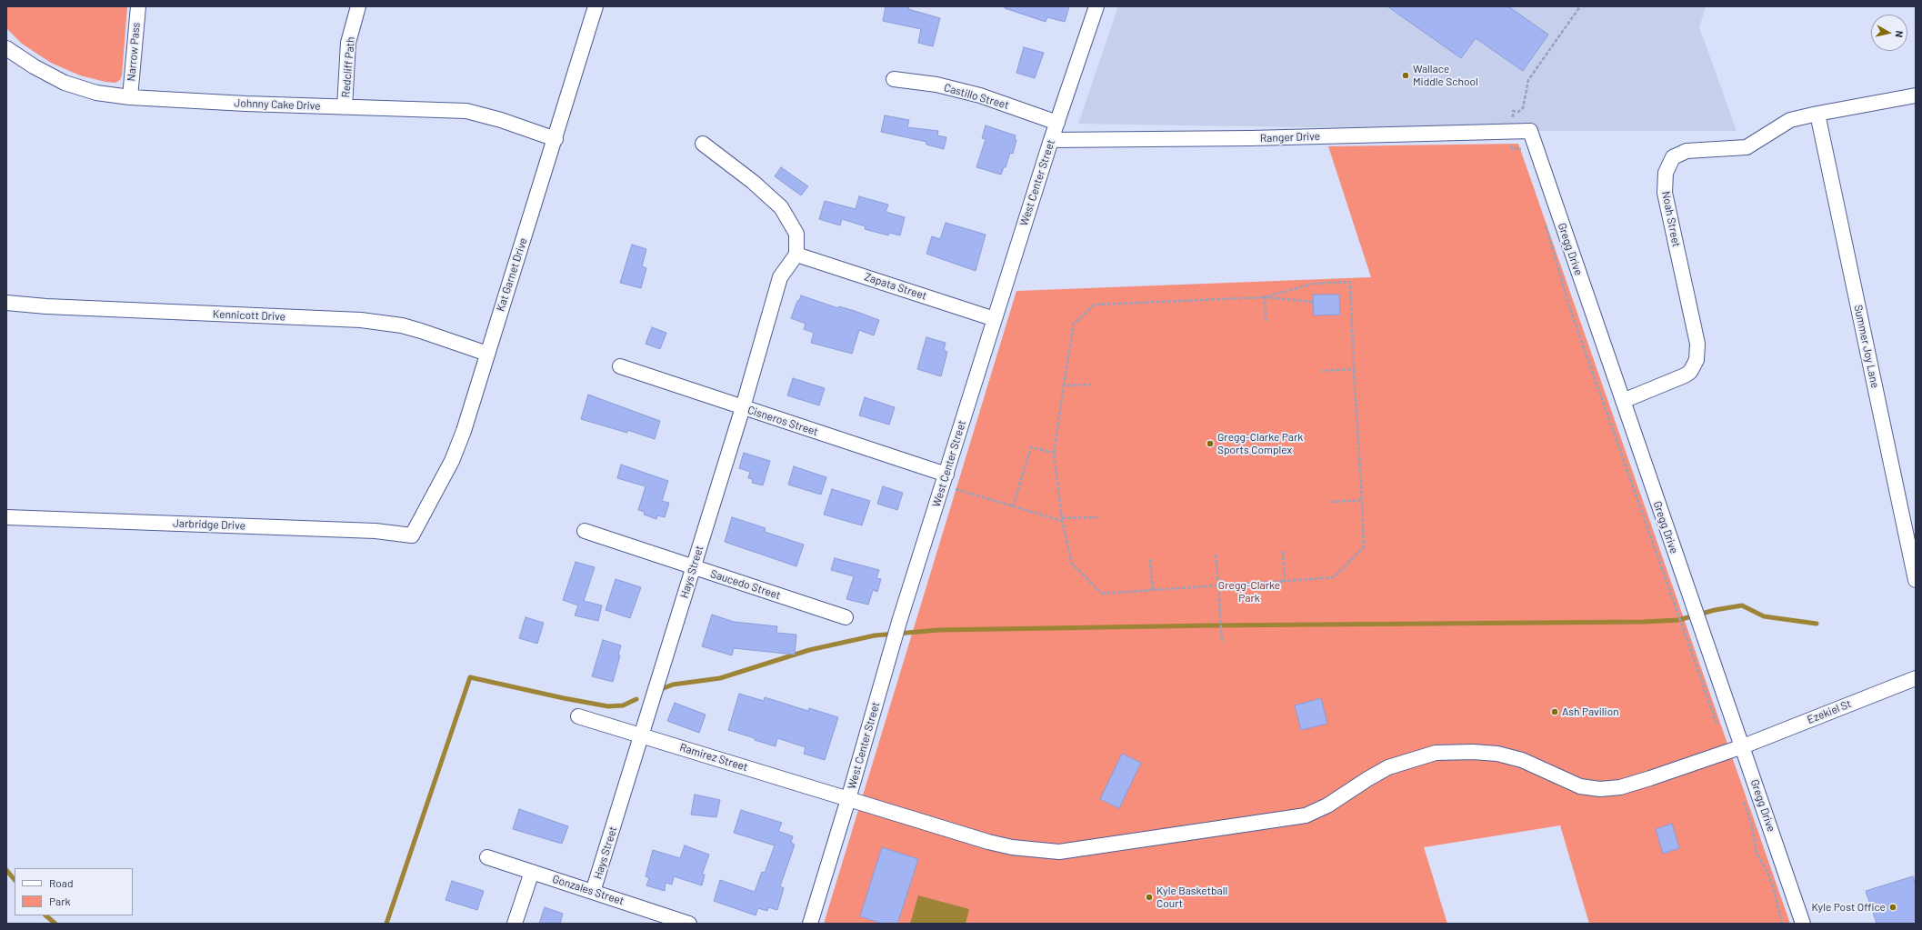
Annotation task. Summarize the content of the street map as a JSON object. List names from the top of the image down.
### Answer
{
  "streets": {
    "street": [
      "Narrow Pass",
      "Redcliff Path",
      "Castillo Street",
      "Johnny Cake Drive",
      "Ranger Drive",
      "West Center Street",
      "Noah Street",
      "Gregg Drive",
      "Kat Garnet Drive",
      "Zapata Street",
      "Kennicott Drive",
      "Summer Joy Lane",
      "Cisneros Street",
      "Jarbridge Drive",
      "Hays Street",
      "Saucedo Street",
      "Ezekiel St",
      "Ramirez Street",
      "Gonzales Street"
    ]
  },
  "crossings": [
    ["Narrow Pass", "Johnny Cake Drive"],
    ["Redcliff Path", "Johnny Cake Drive"],
    ["Castillo Street", "West Center Street"],
    ["Johnny Cake Drive", "Kat Garnet Drive"],
    ["Ranger Drive", "West Center Street"],
    ["Ranger Drive", "Gregg Drive"],
    ["West Center Street", "Zapata Street"],
    ["West Center Street", "Cisneros Street"],
    ["West Center Street", "Ramirez Street"],
    ["Noah Street", "Gregg Drive"],
    ["Noah Street", "Summer Joy Lane"],
    ["Gregg Drive", "Ezekiel St"],
    ["Kat Garnet Drive", "Kennicott Drive"],
    ["Kat Garnet Drive", "Jarbridge Drive"],
    ["Zapata Street", "Hays Street"],
    ["Cisneros Street", "Hays Street"],
    ["Hays Street", "Saucedo Street"],
    ["Hays Street", "Ramirez Street"],
    ["Hays Street", "Gonzales Street"],
    ["Ezekiel St", "Ramirez Street"]
  ],
  "parks": ["Gregg-Clarke Park"],
  "places": [
    "Wallace Middle School",
    "Gregg-Clarke Park Sports Complex",
    "Ash Pavilion",
    "Kyle Basketball Court",
    "Kyle Post Office"
  ],
  "legend": ["Road", "Park"],
  "north": "right"
}
